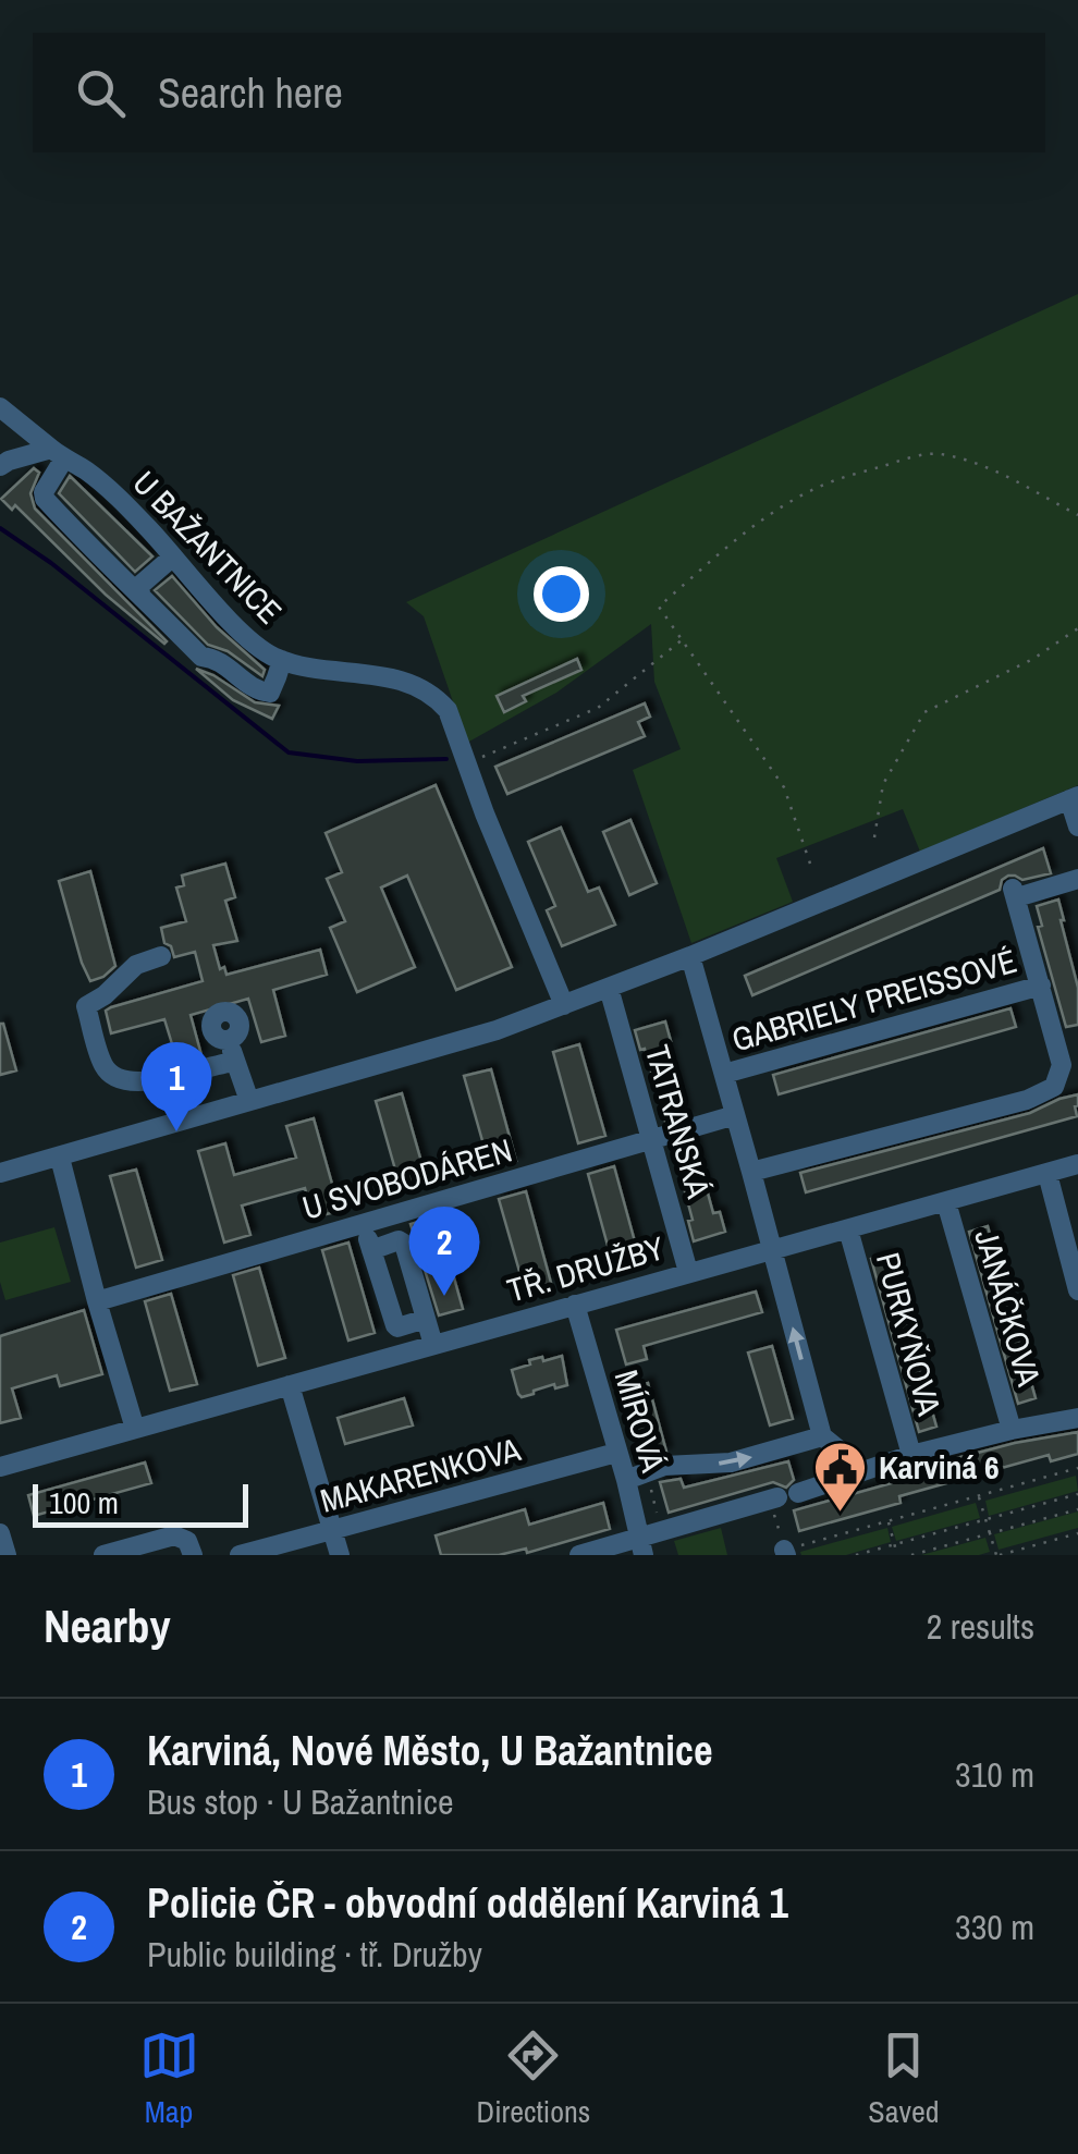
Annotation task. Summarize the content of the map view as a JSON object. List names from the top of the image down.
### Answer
{
  "streets": {
    "street": [
      "U BAŽANTNICE",
      "GABRIELY PREISSOVÉ",
      "TATRANSKÁ",
      "U SVOBODÁREN",
      "TŘ. DRUŽBY",
      "JANÁČKOVA",
      "PURKYŇOVA",
      "MÍROVÁ",
      "MAKARENKOVA"
    ]
  },
  "crossings": [
    ["TATRANSKÁ", "U SVOBODÁREN"],
    ["TATRANSKÁ", "TŘ. DRUŽBY"],
    ["TŘ. DRUŽBY", "JANÁČKOVA"],
    ["TŘ. DRUŽBY", "PURKYŇOVA"],
    ["TŘ. DRUŽBY", "MÍROVÁ"],
    ["MÍROVÁ", "MAKARENKOVA"]
  ],
  "places": {
    "public building": ["Karviná 6"]
  },
  "scale_bar": "100 m",
  "page": {
    "search": "Search here",
    "pins": ["1", "2"],
    "scale": "100 m",
    "heading": ["Nearby", "2 results"],
    "list": [
      {
        "mark": "1",
        "name": "Karviná, Nové Město, U Bažantnice",
        "note": "Bus stop · U Bažantnice",
        "value": "310 m"
      },
      {
        "mark": "2",
        "name": "Policie ČR - obvodní oddělení Karviná 1",
        "note": "Public building · tř. Družby",
        "value": "330 m"
      }
    ],
    "nav": ["Map", "Directions", "Saved"]
  }
}
